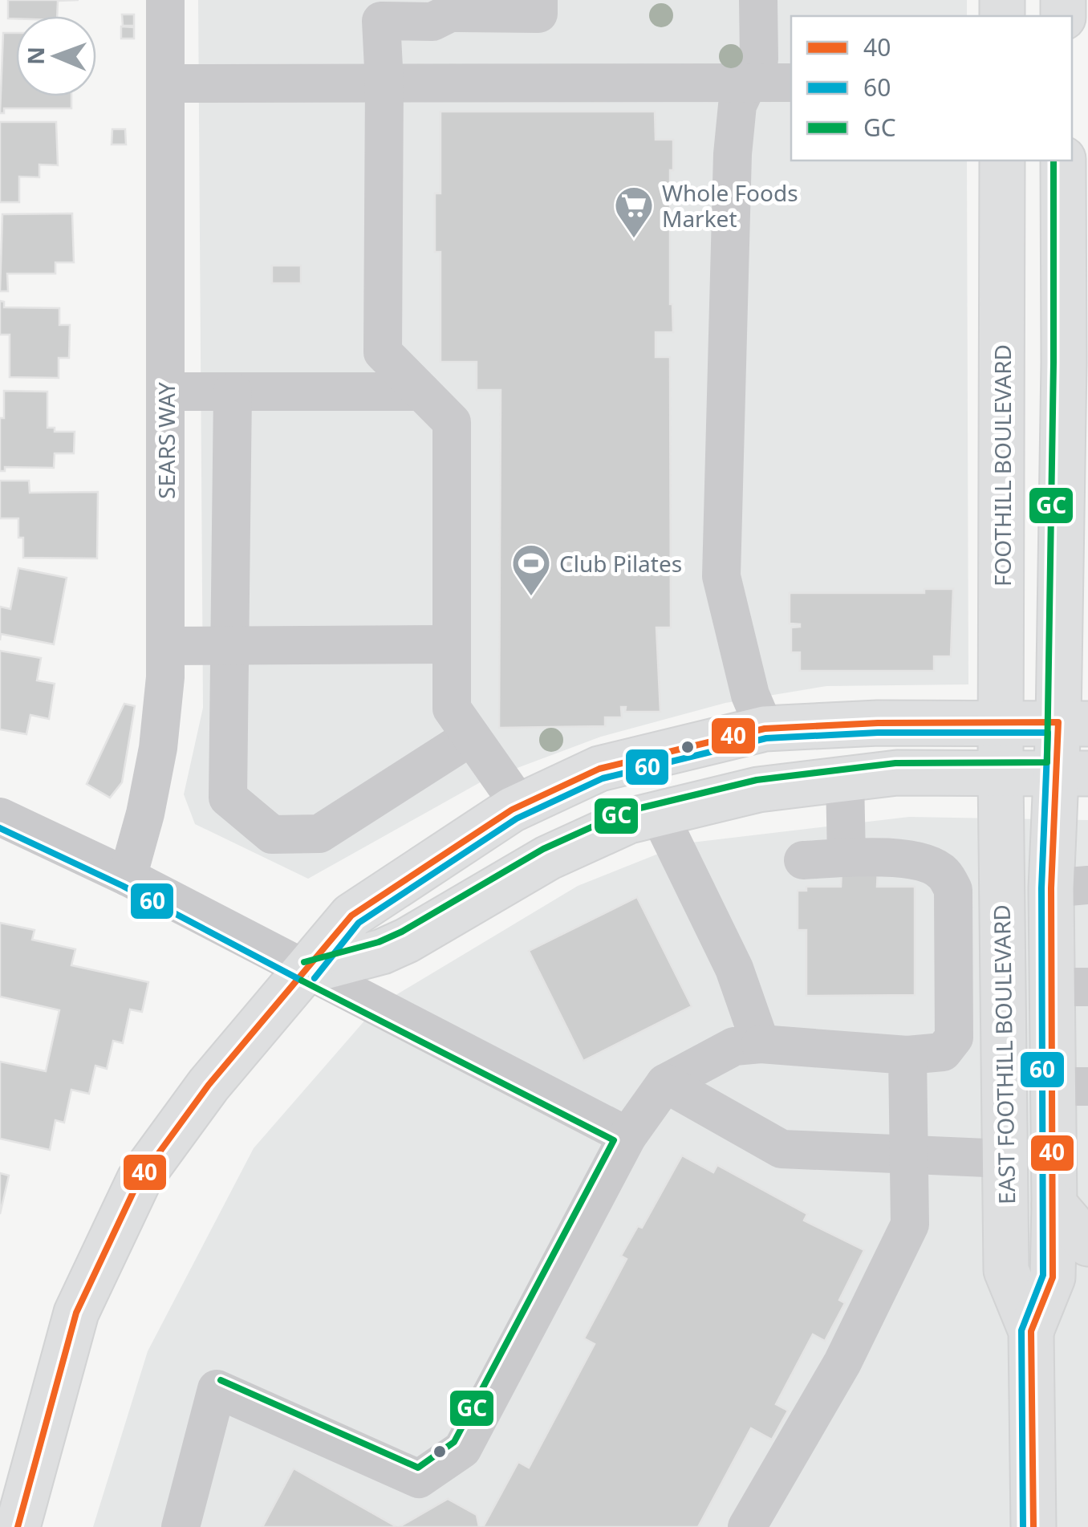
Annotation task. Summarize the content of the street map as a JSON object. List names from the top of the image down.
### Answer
{
  "streets": {
    "main road": ["FOOTHILL BOULEVARD", "EAST FOOTHILL BOULEVARD"],
    "street": ["SEARS WAY"]
  },
  "crossings": [
    ["FOOTHILL BOULEVARD", "EAST FOOTHILL BOULEVARD"]
  ],
  "places": {
    "supermarket": ["Whole Foods Market"],
    "sports": ["Club Pilates"]
  },
  "lines": ["transit line GC", "transit line 40", "transit line 60"],
  "legend": ["40", "60", "GC"],
  "north": "left"
}
